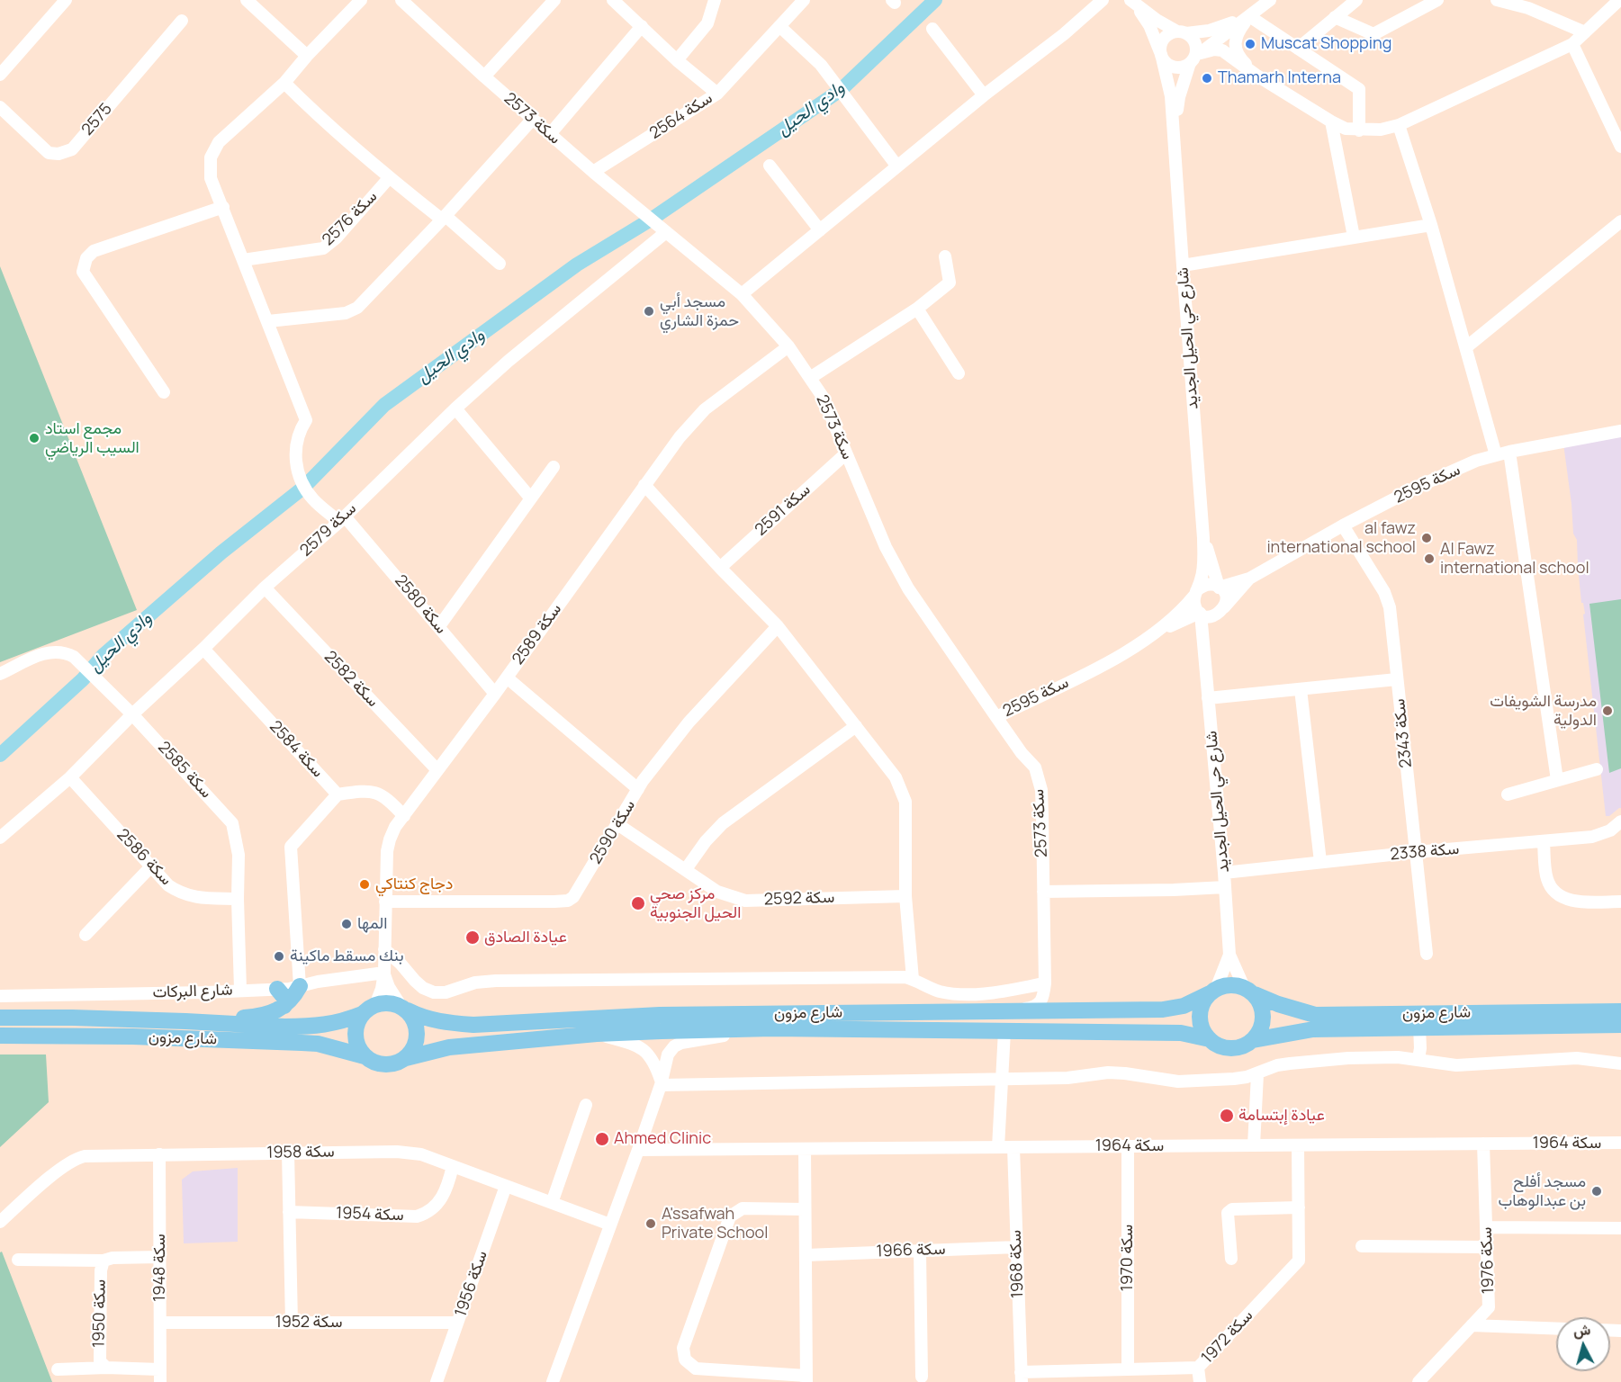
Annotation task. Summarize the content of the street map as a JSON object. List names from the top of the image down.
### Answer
{
  "streets": {
    "main road": ["شارع مزون"],
    "street": [
      "سكة 2564",
      "سكة 2573",
      "2575",
      "سكة 2576",
      "شارع حي الحيل الجديد",
      "سكة 2595",
      "سكة 2591",
      "سكة 2579",
      "سكة 2580",
      "سكة 2589",
      "سكة 2582",
      "سكة 2343",
      "سكة 2584",
      "سكة 2585",
      "سكة 2590",
      "سكة 2338",
      "سكة 2586",
      "سكة 2592",
      "شارع البركات",
      "سكة 1964",
      "سكة 1958",
      "سكة 1954",
      "سكة 1966",
      "سكة 1970",
      "سكة 1976",
      "سكة 1968",
      "سكة 1948",
      "سكة 1956",
      "سكة 1950",
      "سكة 1952",
      "سكة 1972"
    ]
  },
  "crossings": [
    ["سكة 2564", "سكة 2573"],
    ["سكة 2573", "سكة 2595"],
    ["سكة 2573", "سكة 2591"],
    ["سكة 2573", "سكة 2579"],
    ["سكة 2573", "سكة 2589"],
    ["سكة 2576", "سكة 2580"],
    ["شارع حي الحيل الجديد", "سكة 2595"],
    ["شارع حي الحيل الجديد", "سكة 2338"],
    ["شارع حي الحيل الجديد", "شارع مزون"],
    ["سكة 2595", "سكة 2343"],
    ["سكة 2579", "سكة 2580"],
    ["سكة 2579", "سكة 2582"],
    ["سكة 2579", "سكة 2584"],
    ["سكة 2579", "سكة 2585"],
    ["سكة 2579", "سكة 2586"],
    ["سكة 2580", "سكة 2589"],
    ["سكة 2589", "سكة 2582"],
    ["سكة 2589", "سكة 2590"],
    ["سكة 2589", "شارع البركات"],
    ["سكة 2589", "شارع مزون"],
    ["سكة 2343", "سكة 2338"],
    ["سكة 2585", "سكة 2586"],
    ["سكة 2585", "شارع البركات"],
    ["سكة 2590", "سكة 2592"],
    ["سكة 1964", "سكة 1970"],
    ["سكة 1964", "سكة 1976"],
    ["سكة 1964", "سكة 1968"],
    ["سكة 1964", "سكة 1972"],
    ["سكة 1958", "سكة 1954"],
    ["سكة 1958", "سكة 1948"],
    ["سكة 1958", "سكة 1956"],
    ["سكة 1966", "سكة 1968"],
    ["سكة 1970", "سكة 1972"],
    ["سكة 1968", "سكة 1972"],
    ["سكة 1948", "سكة 1950"],
    ["سكة 1948", "سكة 1952"],
    ["سكة 1956", "سكة 1952"]
  ],
  "water": ["وادي الحيل"],
  "places": [
    "Muscat Shopping",
    "Thamarh Interna",
    "مسجد أبي حمزة الشاري",
    "مجمع استاد السيب الرياضي",
    "al fawz international school",
    "Al Fawz international school",
    "مدرسة الشويفات الدولية",
    "دجاج كنتاكي",
    "مركز صحي الحيل الجنوبية",
    "المها",
    "عيادة الصادق",
    "بنك مسقط ماكينة",
    "عيادة إبتسامة",
    "Ahmed Clinic",
    "مسجد أفلح بن عبدالوهاب",
    "A'ssafwah Private School"
  ],
  "north": "top"
}
